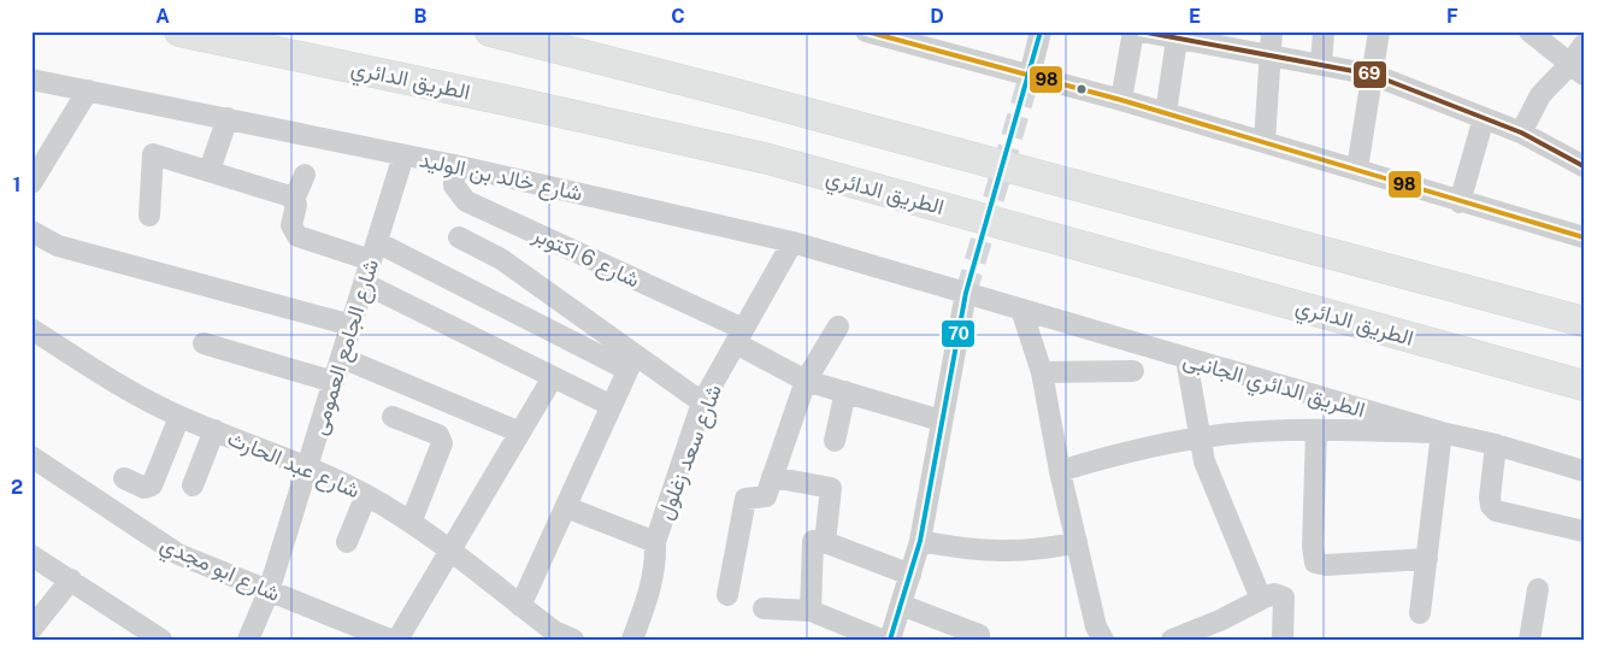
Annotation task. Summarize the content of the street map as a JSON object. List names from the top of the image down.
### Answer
{
  "streets": {
    "highway": ["الطريق الدائري"],
    "street": [
      "شارع خالد بن الوليد",
      "شارع 6 اكتوبر",
      "شارع الجامع العمومى",
      "الطريق الدائري الجانبى",
      "شارع سعد زغلول",
      "شارع عبد الحارث",
      "شارع ابو مجدي"
    ]
  },
  "crossings": [
    ["شارع خالد بن الوليد", "شارع 6 اكتوبر"],
    ["شارع خالد بن الوليد", "شارع الجامع العمومى"],
    ["شارع خالد بن الوليد", "الطريق الدائري الجانبى"],
    ["شارع خالد بن الوليد", "شارع سعد زغلول"],
    ["شارع 6 اكتوبر", "شارع سعد زغلول"],
    ["شارع الجامع العمومى", "شارع عبد الحارث"],
    ["شارع الجامع العمومى", "شارع ابو مجدي"]
  ],
  "lines": ["transit line 98", "transit line 69", "transit line 70"],
  "grid": {
    "columns": [
      "A",
      "B",
      "C",
      "D",
      "E",
      "F"
    ],
    "rows": ["1", "2"]
  }
}
